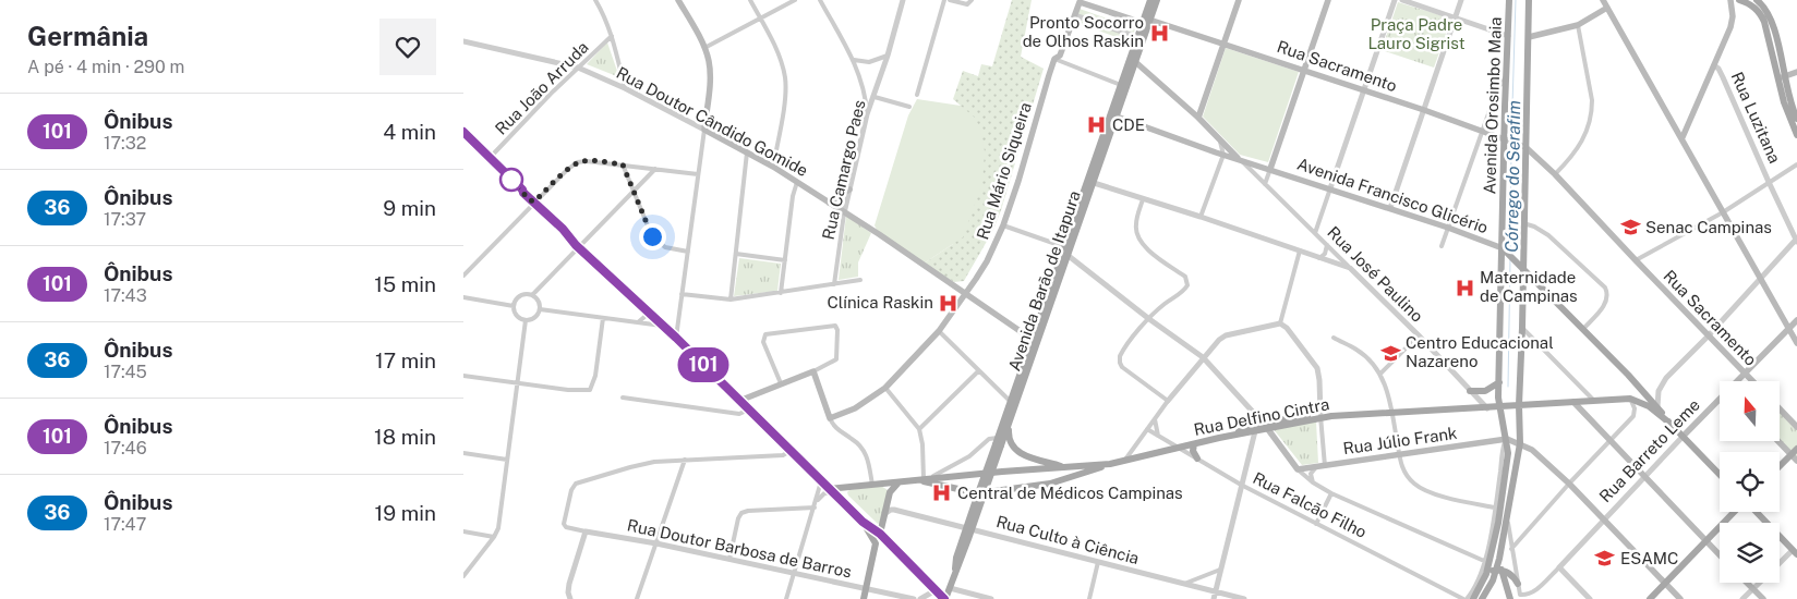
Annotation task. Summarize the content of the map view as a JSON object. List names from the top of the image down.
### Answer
{
  "streets": {
    "main road": [
      "Rua Sacramento",
      "Avenida Orosimbo Maia",
      "Rua Doutor Cândido Gomide",
      "Rua Mário Siqueira",
      "Avenida Francisco Glicério",
      "Rua José Paulino",
      "Avenida Barão de Itapura",
      "Rua Delfino Cintra",
      "Rua Júlio Frank",
      "Rua Barreto Leme"
    ],
    "street": [
      "Rua João Arruda",
      "Rua Luzitana",
      "Rua Camargo Paes",
      "Rua Falcão Filho",
      "Rua Culto à Ciência",
      "Rua Doutor Barbosa de Barros"
    ]
  },
  "crossings": [
    ["Rua Sacramento", "Avenida Orosimbo Maia"],
    ["Rua Sacramento", "Rua Mário Siqueira"],
    ["Rua Sacramento", "Avenida Barão de Itapura"],
    ["Rua Sacramento", "Rua Barreto Leme"],
    ["Rua João Arruda", "Rua Doutor Cândido Gomide"],
    ["Avenida Orosimbo Maia", "Avenida Francisco Glicério"],
    ["Avenida Orosimbo Maia", "Rua Delfino Cintra"],
    ["Avenida Orosimbo Maia", "Rua Júlio Frank"],
    ["Rua Doutor Cândido Gomide", "Rua Camargo Paes"],
    ["Rua Doutor Cândido Gomide", "Rua Mário Siqueira"],
    ["Rua Doutor Cândido Gomide", "Avenida Barão de Itapura"],
    ["Avenida Francisco Glicério", "Rua José Paulino"],
    ["Avenida Francisco Glicério", "Avenida Barão de Itapura"],
    ["Avenida Francisco Glicério", "Rua Barreto Leme"],
    ["Rua José Paulino", "Avenida Barão de Itapura"],
    ["Rua José Paulino", "Rua Delfino Cintra"],
    ["Avenida Barão de Itapura", "Rua Culto à Ciência"],
    ["Rua Delfino Cintra", "Rua Falcão Filho"]
  ],
  "water": ["Córrego do Serafim"],
  "parks": ["Praça Padre Lauro Sigrist"],
  "places": {
    "hospital": [
      "Pronto Socorro de Olhos Raskin",
      "CDE",
      "Maternidade de Campinas",
      "Clínica Raskin",
      "Central de Médicos Campinas"
    ],
    "school or university": ["Senac Campinas", "Centro Educacional Nazareno", "ESAMC"]
  },
  "lines": ["bus line 101"],
  "north": "top",
  "page": {
    "heading": ["Germânia", "A pé · 4 min · 290 m"],
    "on_map": "101",
    "list": [
      {
        "mark": "101",
        "name": "Ônibus",
        "note": "17:32",
        "value": "4 min"
      },
      {
        "mark": "36",
        "name": "Ônibus",
        "note": "17:37",
        "value": "9 min"
      },
      {
        "mark": "101",
        "name": "Ônibus",
        "note": "17:43",
        "value": "15 min"
      },
      {
        "mark": "36",
        "name": "Ônibus",
        "note": "17:45",
        "value": "17 min"
      },
      {
        "mark": "101",
        "name": "Ônibus",
        "note": "17:46",
        "value": "18 min"
      },
      {
        "mark": "36",
        "name": "Ônibus",
        "note": "17:47",
        "value": "19 min"
      }
    ]
  }
}
